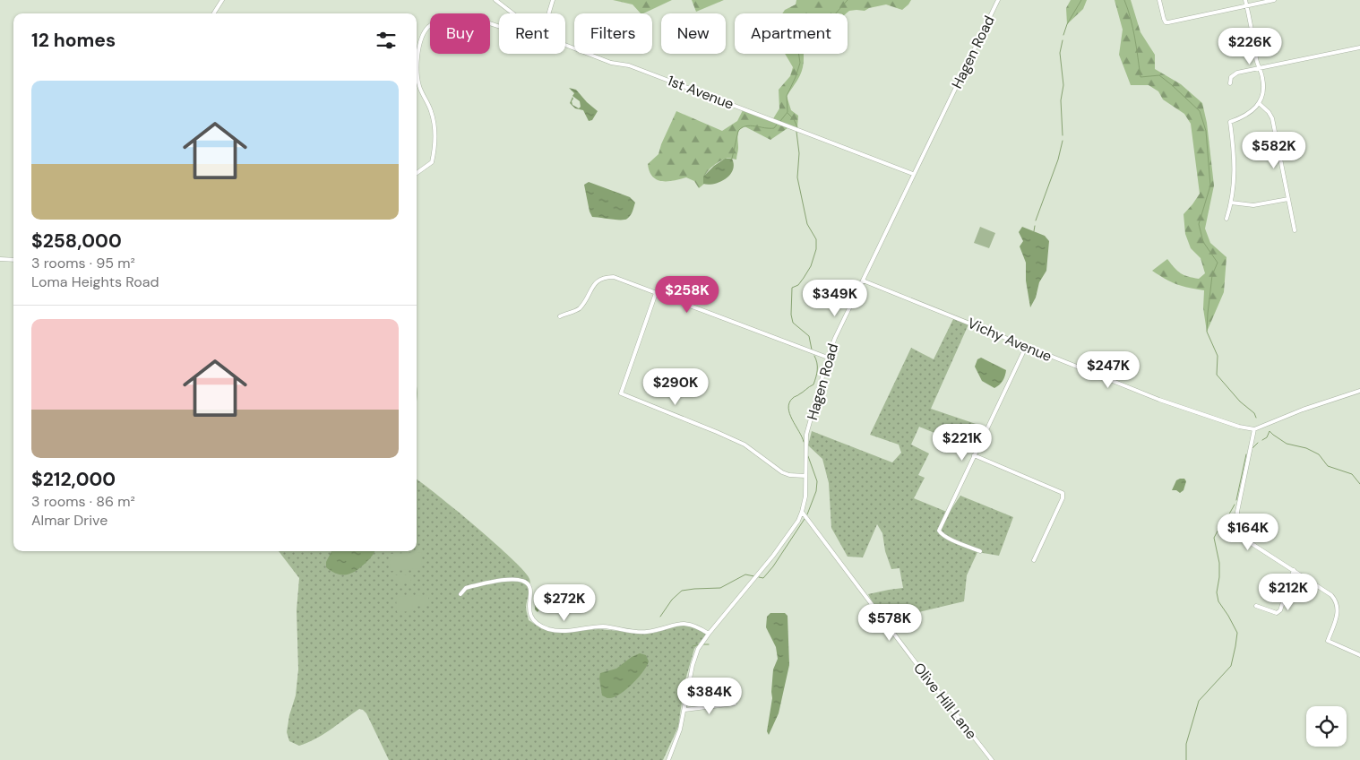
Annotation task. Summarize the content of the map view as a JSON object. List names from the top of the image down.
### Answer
{
  "streets": {
    "street": [
      "Hagen Road",
      "1st Avenue",
      "Vichy Avenue",
      "Olive Hill Lane"
    ]
  },
  "crossings": [
    ["Hagen Road", "1st Avenue"],
    ["Hagen Road", "Vichy Avenue"],
    ["Hagen Road", "Olive Hill Lane"]
  ],
  "page": {
    "chip": [
      "Buy",
      "Rent",
      "Filters",
      "New",
      "Apartment"
    ],
    "heading": "12 homes",
    "price": [
      "$226K",
      "$582K",
      "$258K",
      "$349K",
      "$247K",
      "$290K",
      "$221K",
      "$164K",
      "$212K",
      "$272K",
      "$578K",
      "$384K"
    ],
    "list": [
      {
        "name": "$258,000",
        "note": "3 rooms · 95 m² · Loma Heights Road"
      },
      {
        "name": "$212,000",
        "note": "3 rooms · 86 m² · Almar Drive"
      }
    ]
  }
}
